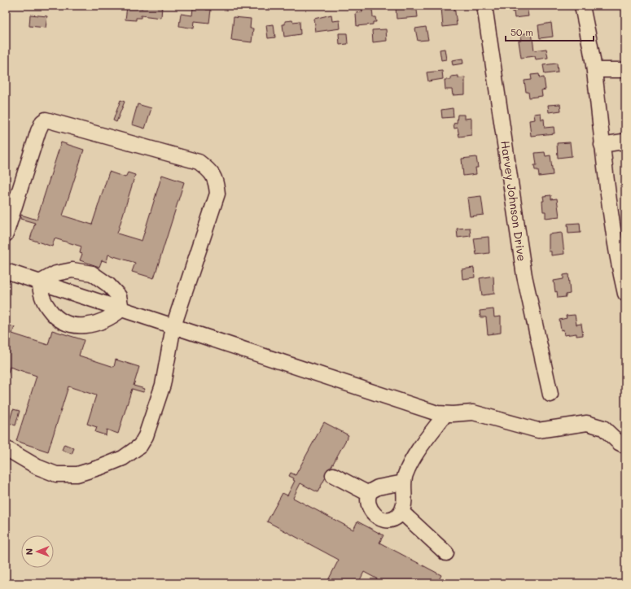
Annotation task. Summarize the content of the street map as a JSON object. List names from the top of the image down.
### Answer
{
  "streets": {
    "street": ["Harvey Johnson Drive"]
  },
  "scale_bar": "50 m",
  "north": "left"
}
